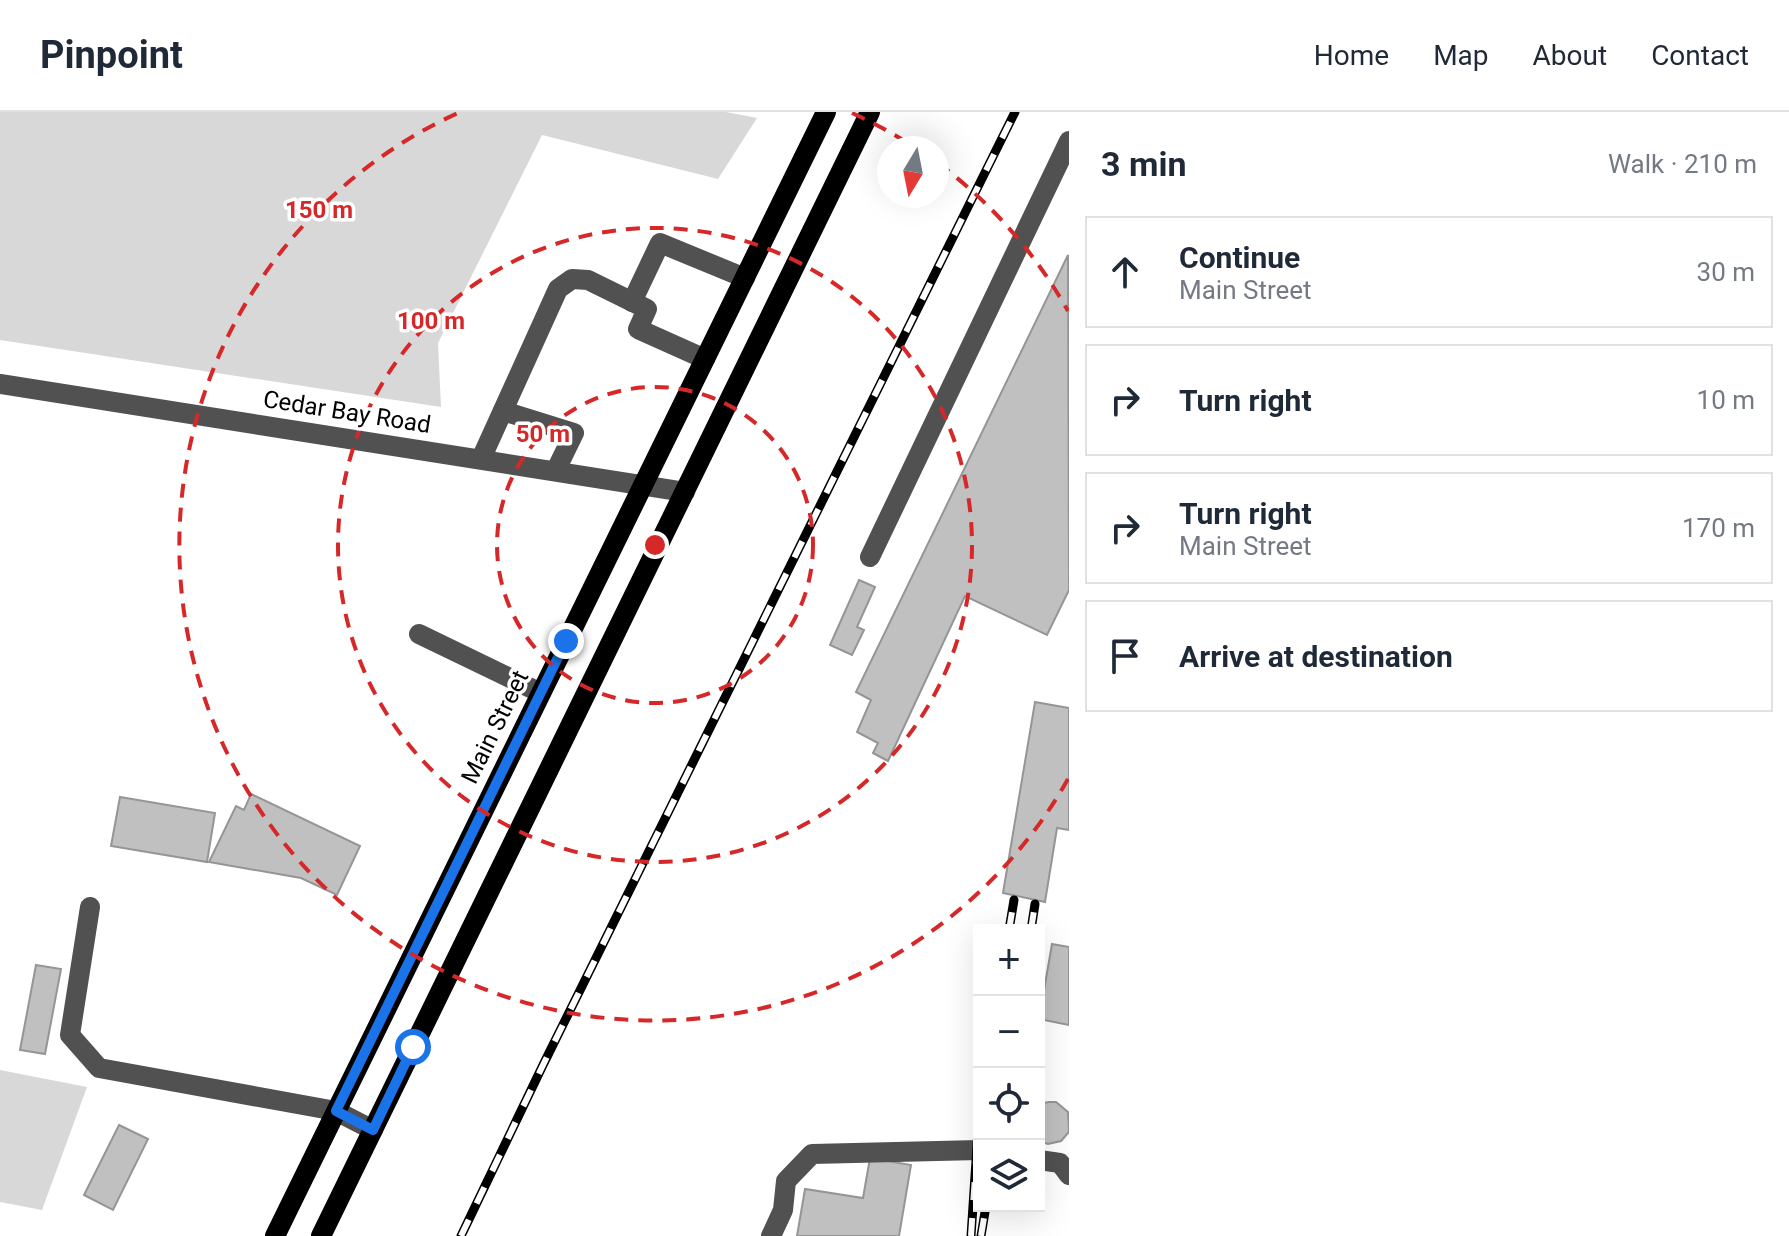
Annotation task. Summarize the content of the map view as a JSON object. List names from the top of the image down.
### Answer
{
  "streets": {
    "main road": ["Main Street"],
    "street": ["Cedar Bay Road"]
  },
  "crossings": [
    ["Cedar Bay Road", "Main Street"]
  ],
  "north": "bottom",
  "page": {
    "header": "Pinpoint",
    "nav": [
      "Home",
      "Map",
      "About",
      "Contact"
    ],
    "heading": ["3 min", "Walk · 210 m"],
    "list": [
      ["Continue", "Main Street", "30 m"],
      ["Turn right", "10 m"],
      ["Turn right", "Main Street", "170 m"],
      "Arrive at destination"
    ],
    "map_buttons": ["+", "−"]
  },
  "rings": ["150 m", "100 m", "50 m"]
}
